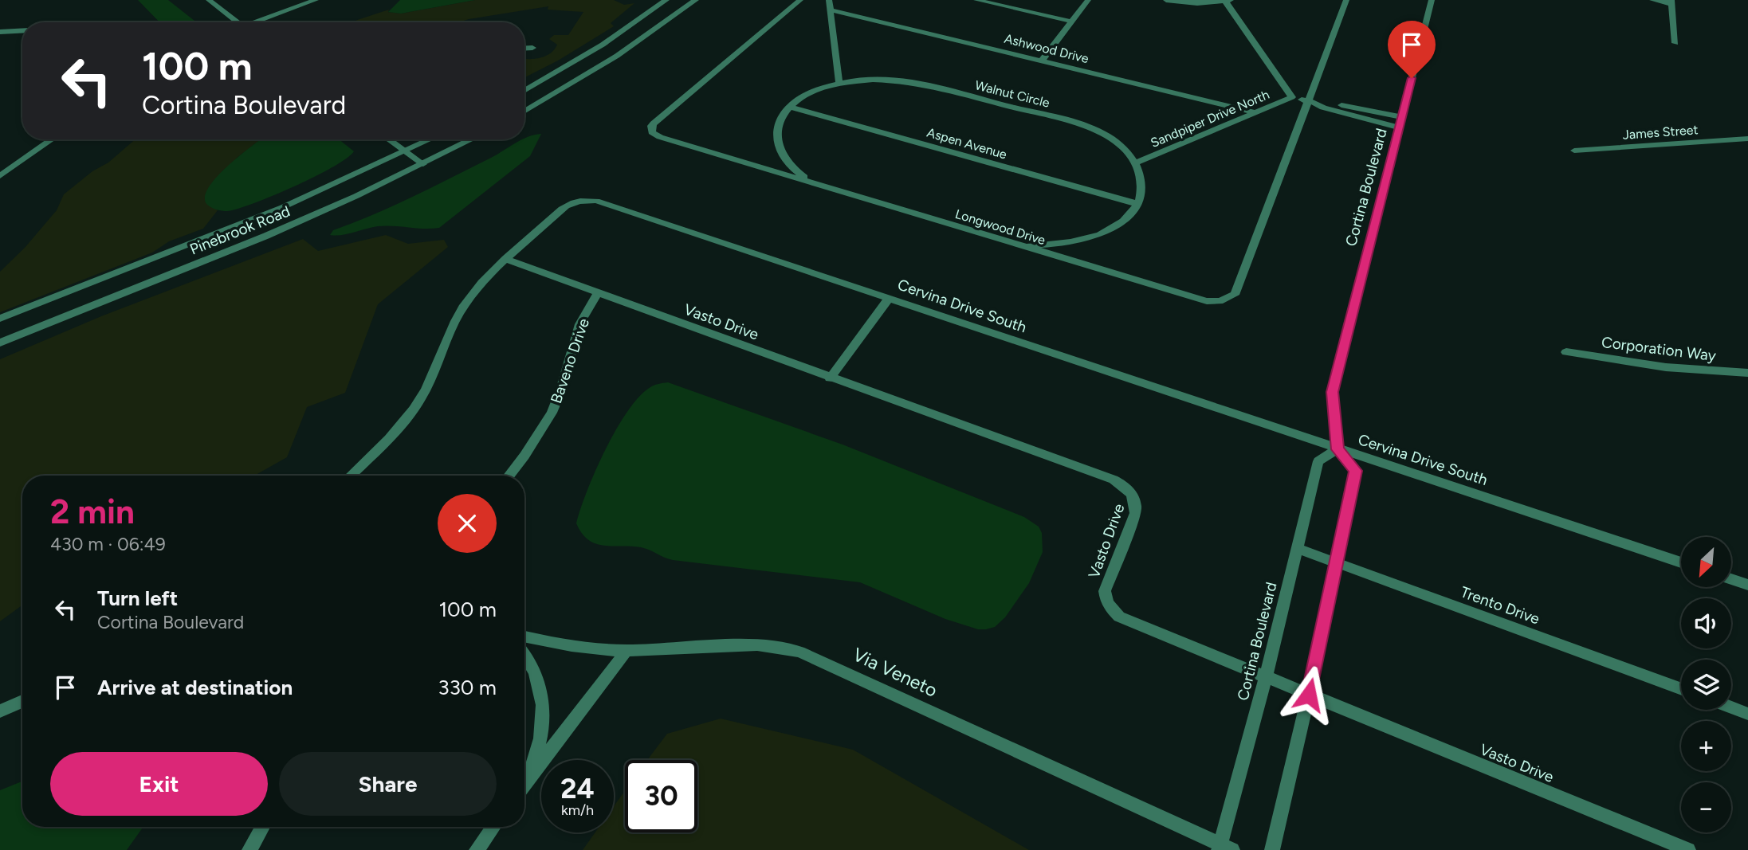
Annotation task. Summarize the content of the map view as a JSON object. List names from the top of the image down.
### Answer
{
  "streets": {
    "street": [
      "Ashwood Drive",
      "Walnut Circle",
      "Sandpiper Drive North",
      "James Street",
      "Aspen Avenue",
      "Cortina Boulevard",
      "Longwood Drive",
      "Pinebrook Road",
      "Cervina Drive South",
      "Vasto Drive",
      "Corporation Way",
      "Baveno Drive",
      "Trento Drive",
      "Via Veneto"
    ]
  },
  "crossings": [
    ["Ashwood Drive", "Sandpiper Drive North"],
    ["Walnut Circle", "Sandpiper Drive North"],
    ["Walnut Circle", "Aspen Avenue"],
    ["Walnut Circle", "Longwood Drive"],
    ["Cortina Boulevard", "Cervina Drive South"],
    ["Cortina Boulevard", "Vasto Drive"],
    ["Cortina Boulevard", "Trento Drive"],
    ["Cortina Boulevard", "Via Veneto"],
    ["Cervina Drive South", "Vasto Drive"],
    ["Vasto Drive", "Baveno Drive"]
  ],
  "north": "bottom left",
  "page": {
    "turn": ["100 m", "Cortina Boulevard"],
    "heading": ["2 min", "430 m · 06:49"],
    "map_buttons": ["+", "−"],
    "list": [
      {
        "name": "Turn left",
        "note": "Cortina Boulevard",
        "value": "100 m"
      },
      {
        "name": "Arrive at destination",
        "value": "330 m"
      }
    ],
    "buttons": ["Exit", "Share"],
    "speed": "24 km/h",
    "limit": "30"
  }
}
